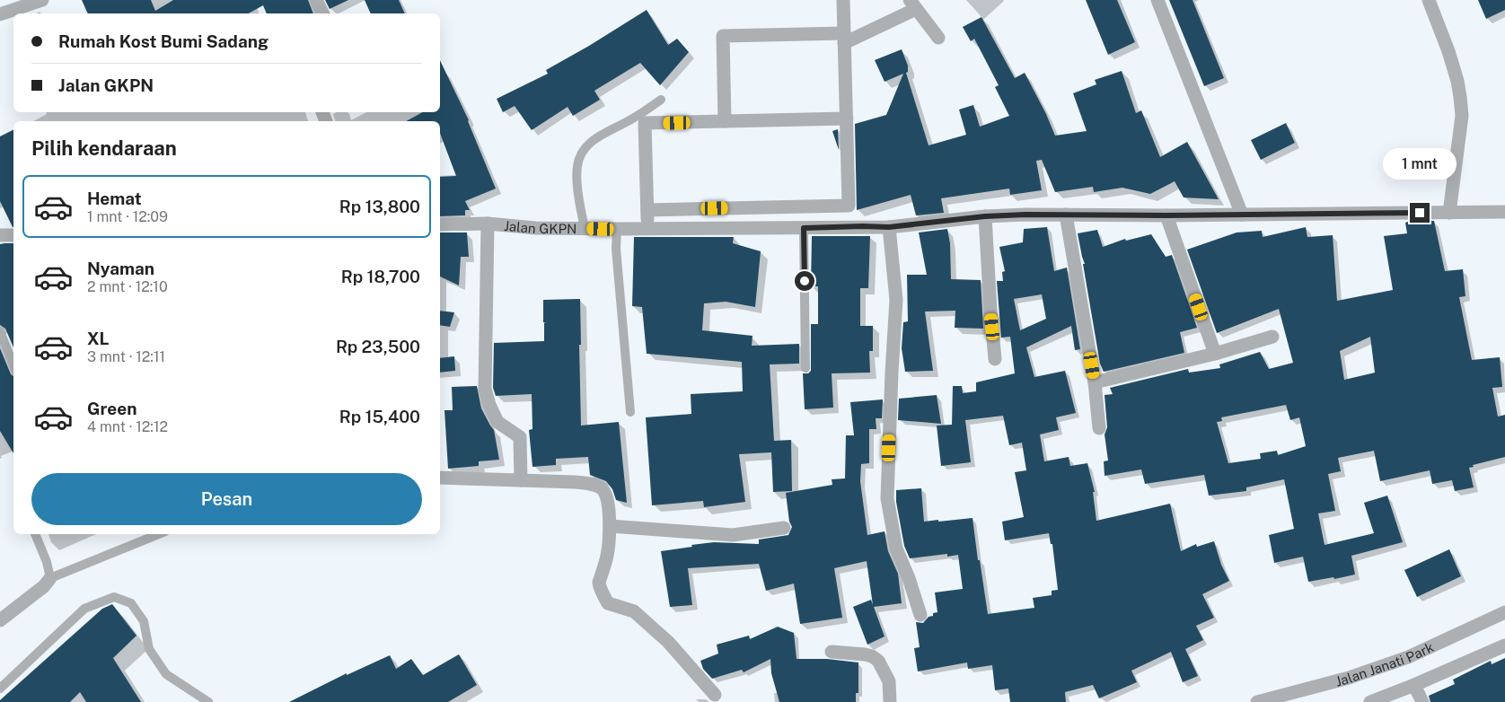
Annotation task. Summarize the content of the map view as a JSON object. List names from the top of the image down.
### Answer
{
  "streets": {
    "street": ["Jalan GKPN", "Jalan Janati Park"]
  },
  "page": {
    "banner": ["Rumah Kost Bumi Sadang", "Jalan GKPN"],
    "heading": "Pilih kendaraan",
    "bubble": "1 mnt",
    "list": [
      {
        "name": "Hemat",
        "note": "1 mnt · 12:09",
        "value": "Rp 13,800"
      },
      {
        "name": "Nyaman",
        "note": "2 mnt · 12:10",
        "value": "Rp 18,700"
      },
      {
        "name": "XL",
        "note": "3 mnt · 12:11",
        "value": "Rp 23,500"
      },
      {
        "name": "Green",
        "note": "4 mnt · 12:12",
        "value": "Rp 15,400"
      }
    ],
    "buttons": "Pesan"
  }
}
